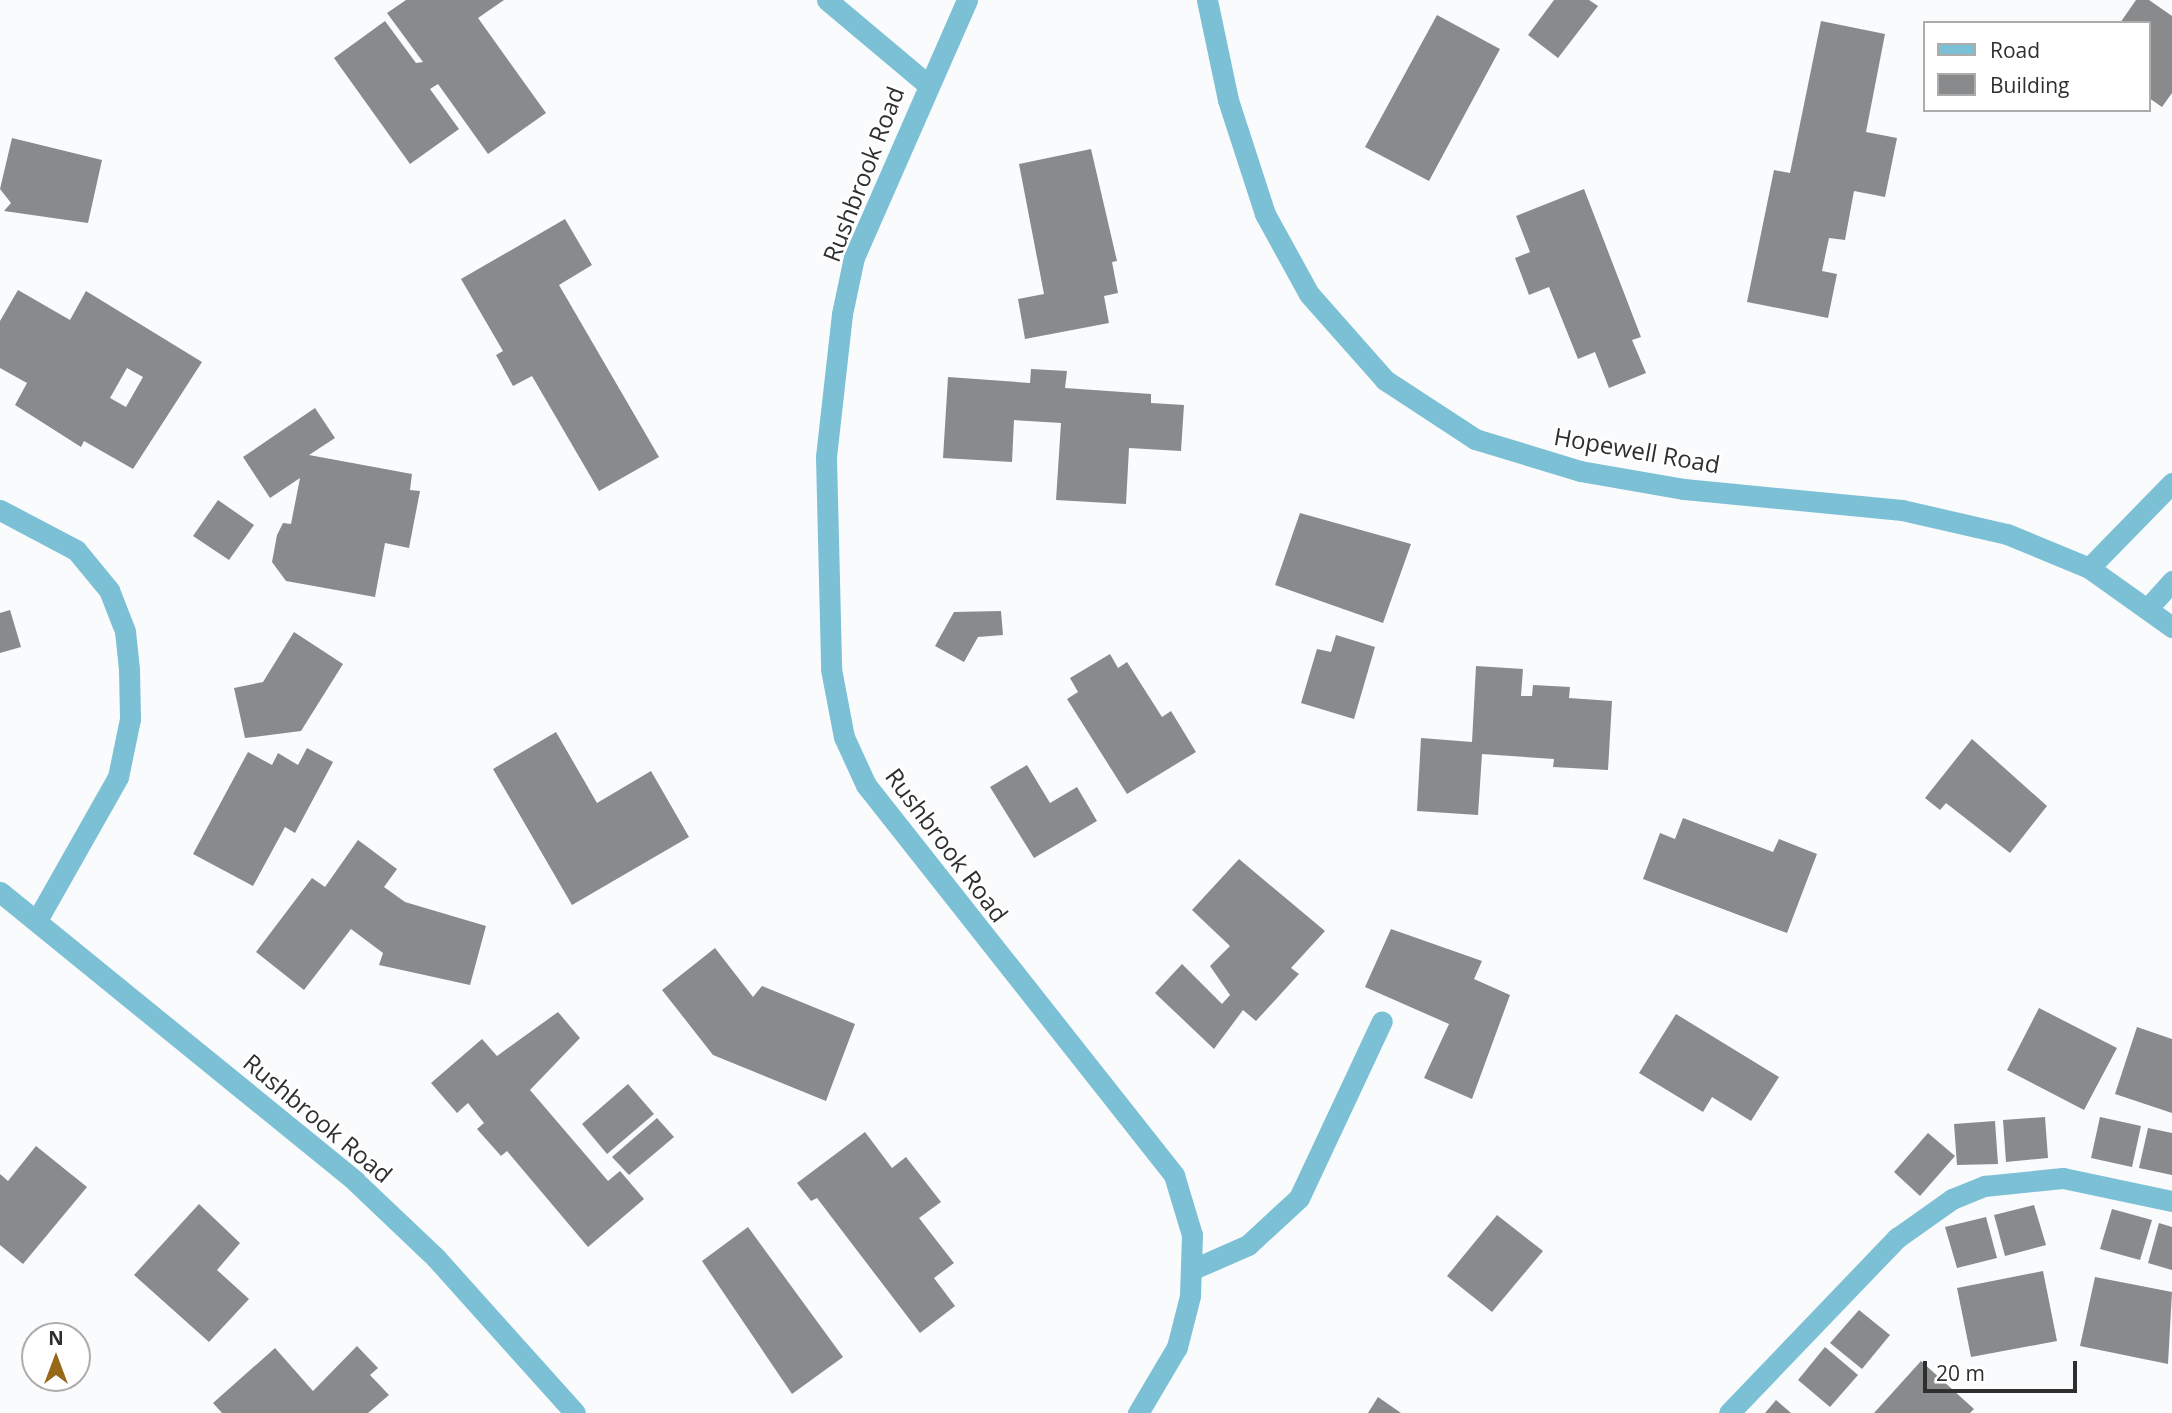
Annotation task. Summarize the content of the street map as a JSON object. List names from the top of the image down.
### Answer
{
  "streets": {
    "street": ["Rushbrook Road", "Hopewell Road"]
  },
  "legend": ["Road", "Building"],
  "scale_bar": "20 m",
  "north": "top"
}
